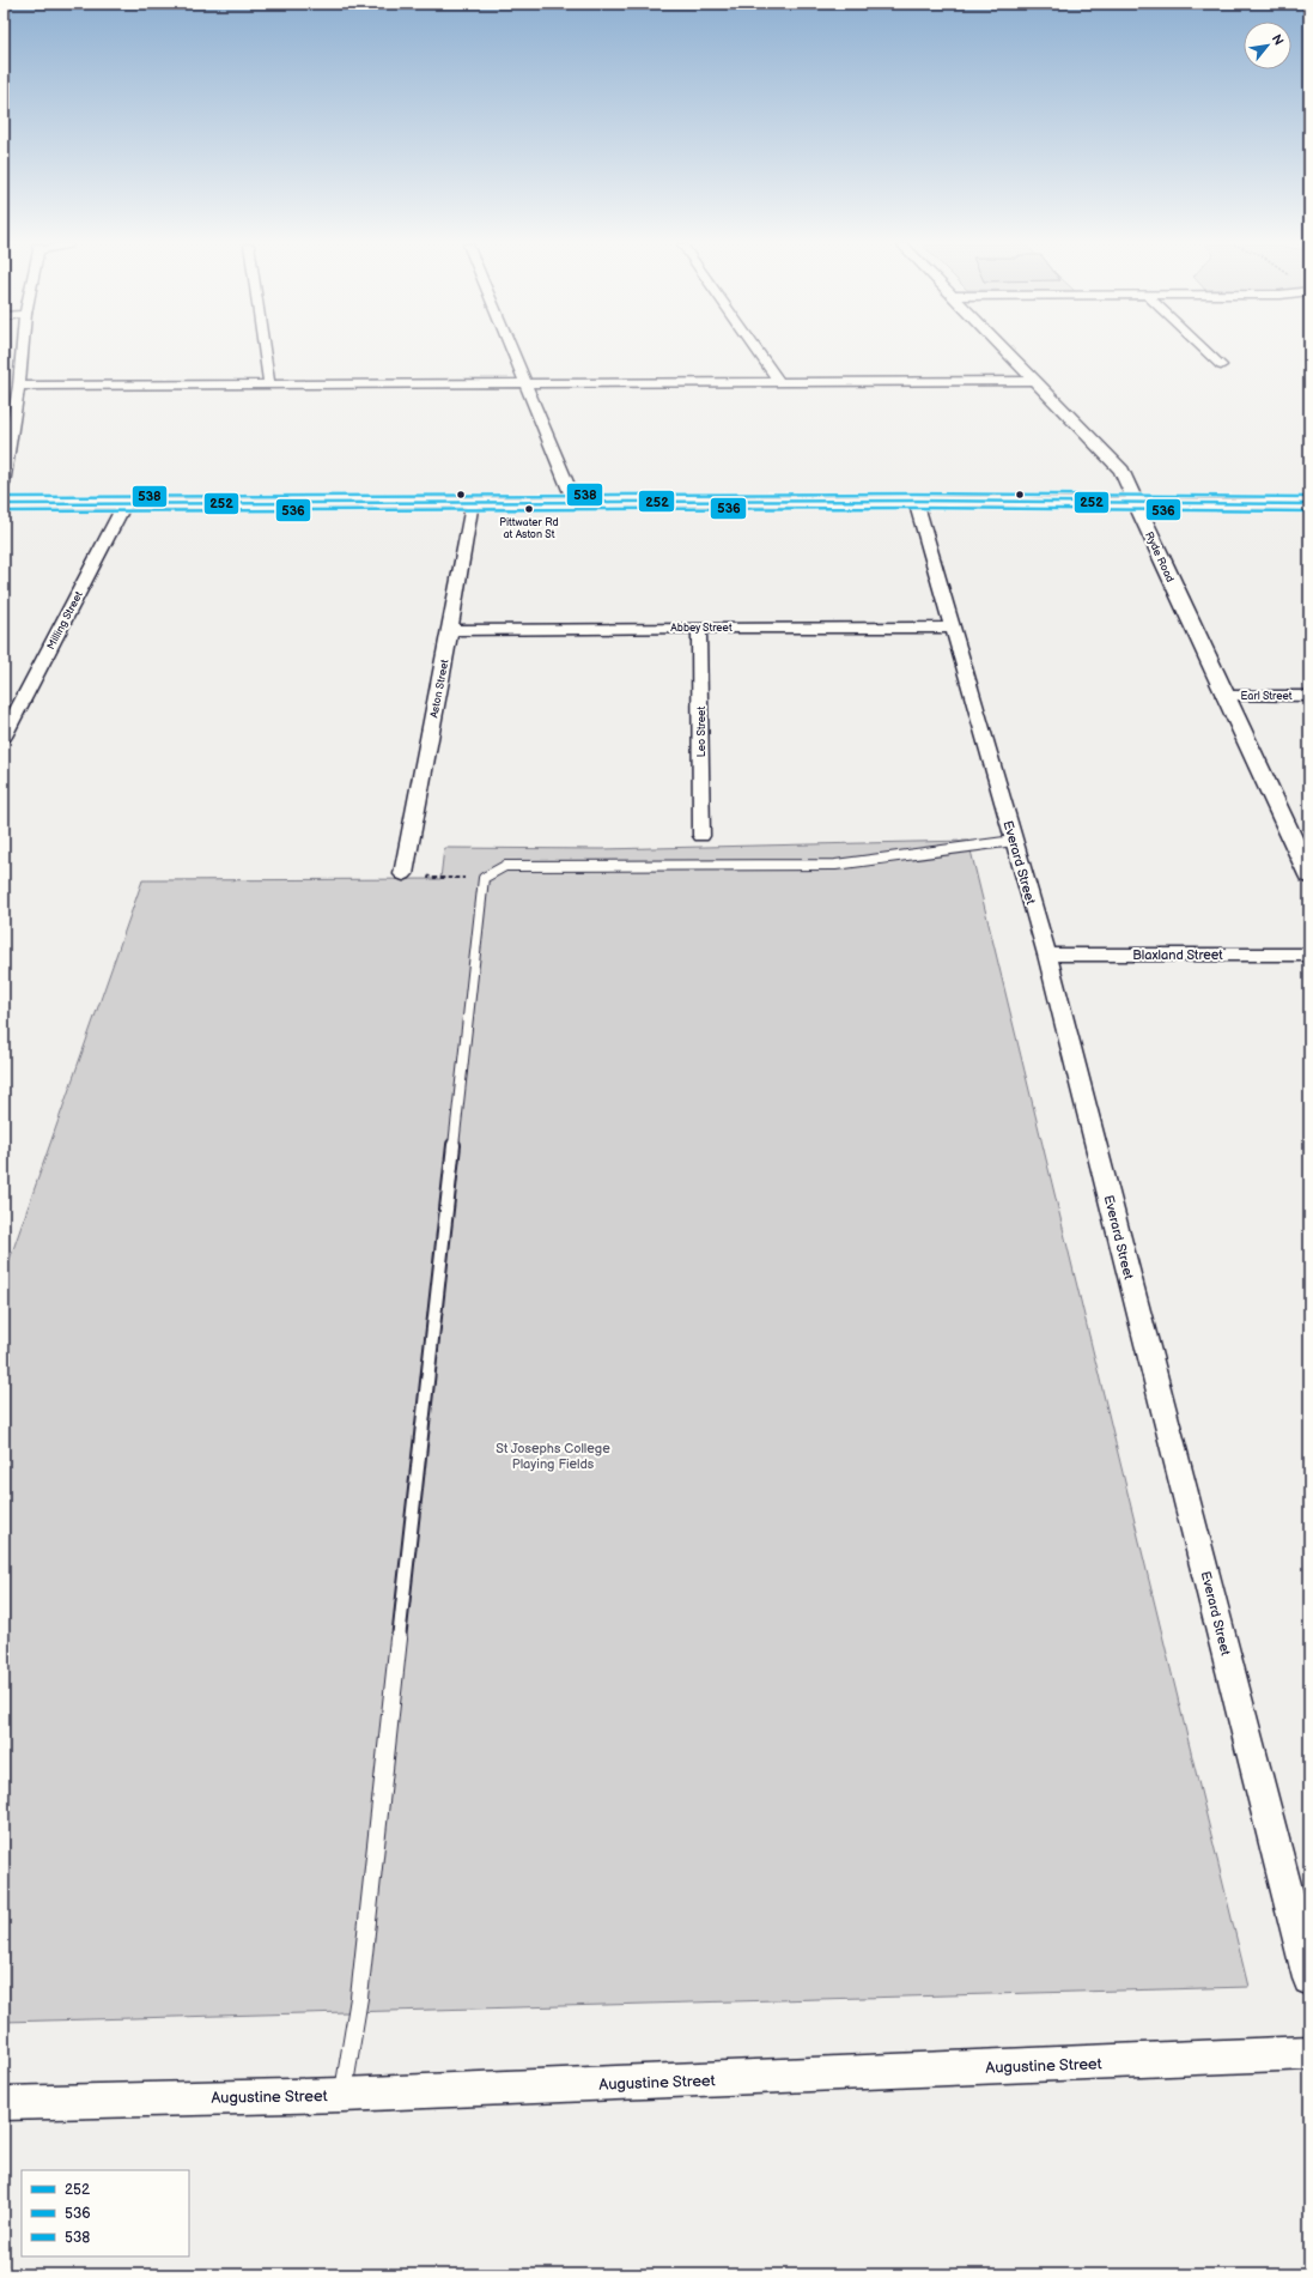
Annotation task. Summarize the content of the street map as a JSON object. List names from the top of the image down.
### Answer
{
  "streets": {
    "main road": ["Ryde Road"],
    "street": [
      "Milling Street",
      "Abbey Street",
      "Aston Street",
      "Earl Street",
      "Leo Street",
      "Everard Street",
      "Blaxland Street",
      "Augustine Street"
    ]
  },
  "crossings": [
    ["Ryde Road", "Earl Street"],
    ["Abbey Street", "Aston Street"],
    ["Abbey Street", "Leo Street"],
    ["Abbey Street", "Everard Street"],
    ["Everard Street", "Blaxland Street"]
  ],
  "parks": ["St Josephs College Playing Fields"],
  "places": ["Pittwater Rd at Aston St"],
  "lines": ["transit line 538", "transit line 252", "transit line 536"],
  "legend": ["252", "536", "538"],
  "north": "top right"
}
